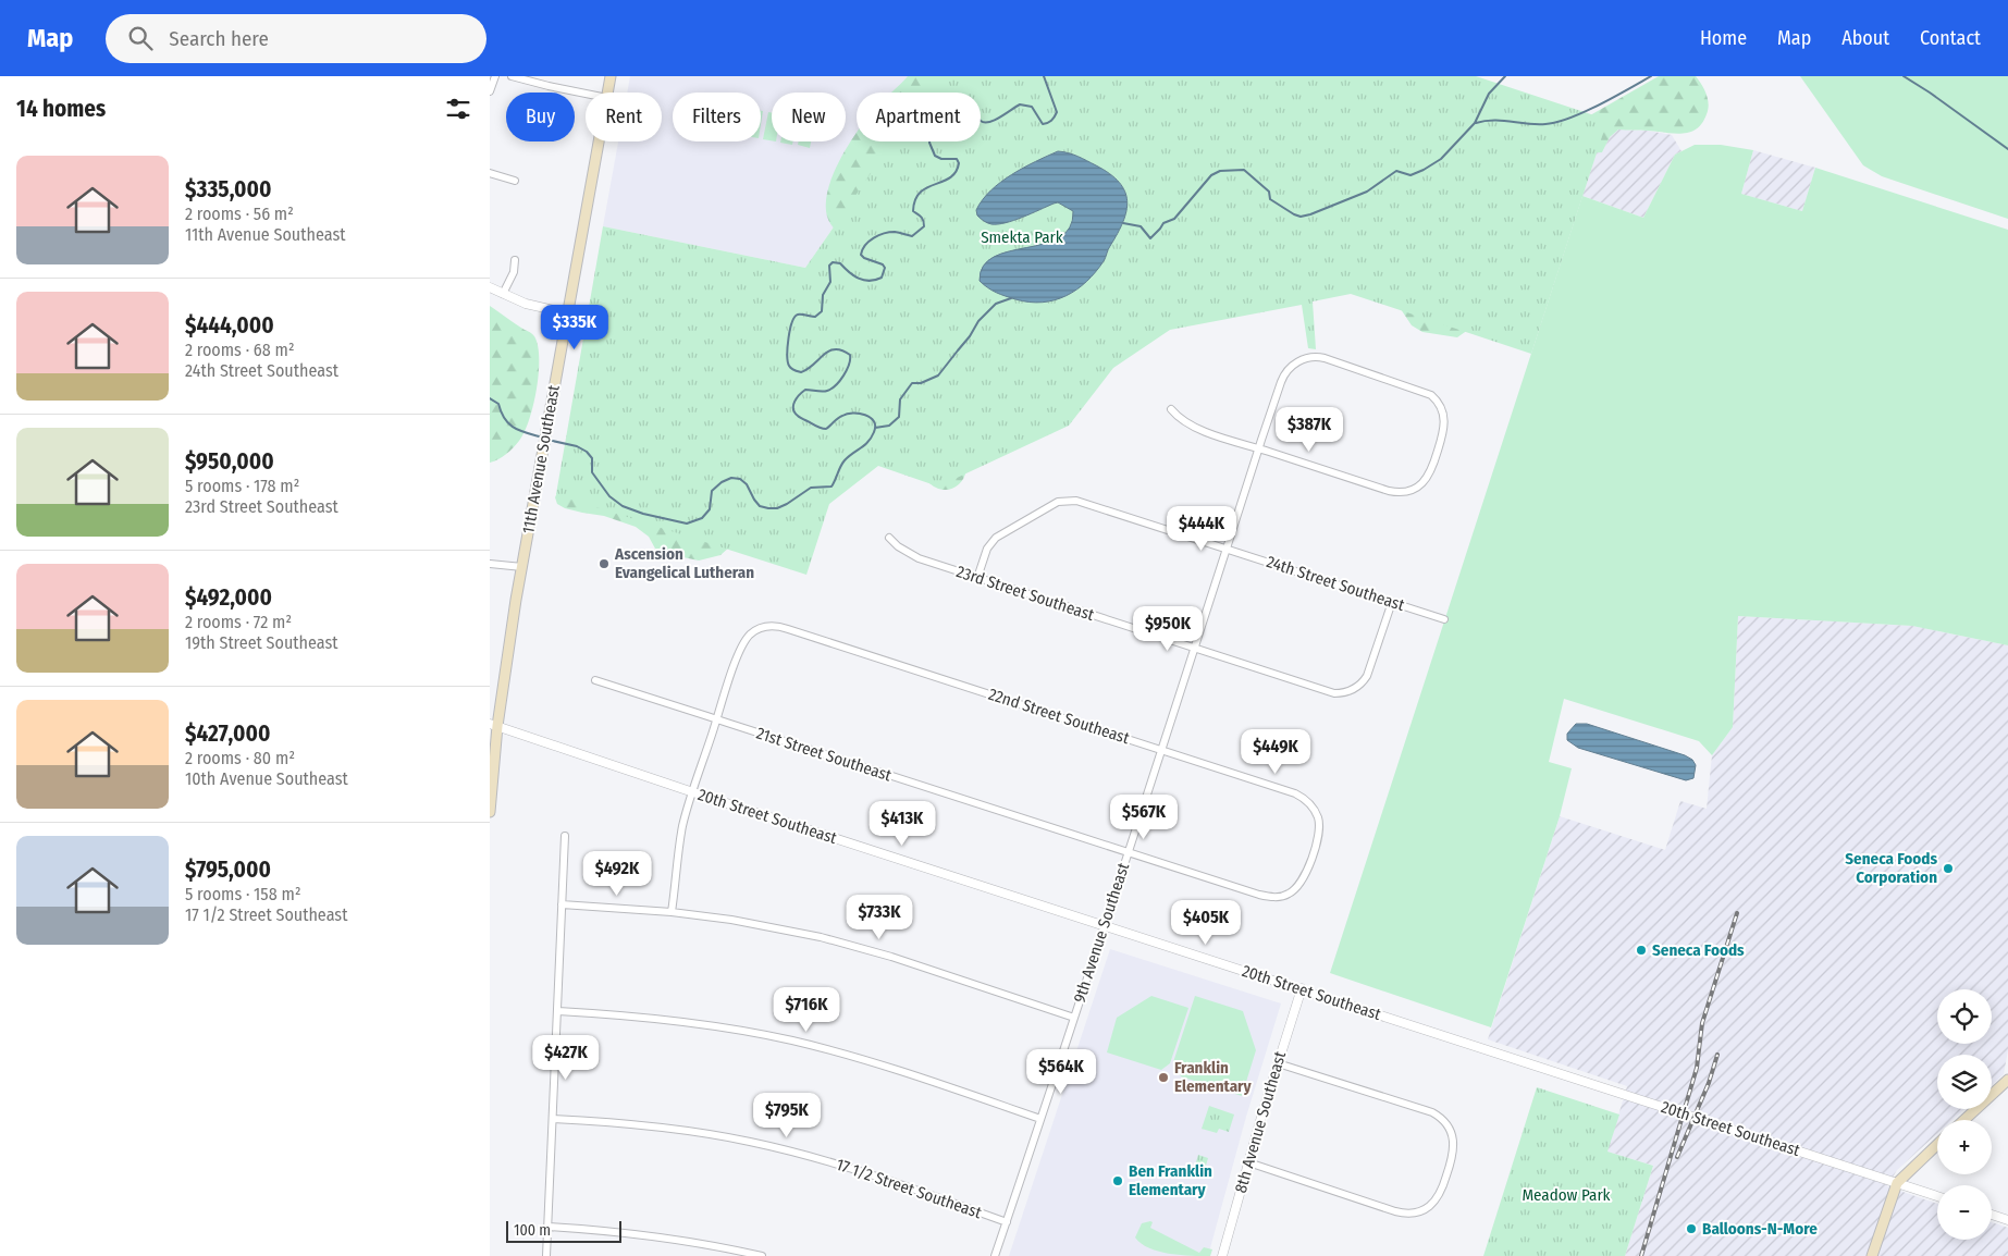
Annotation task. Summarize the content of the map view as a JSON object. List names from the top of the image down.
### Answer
{
  "streets": {
    "main road": ["11th Avenue Southeast"],
    "street": [
      "24th Street Southeast",
      "23rd Street Southeast",
      "22nd Street Southeast",
      "21st Street Southeast",
      "20th Street Southeast",
      "9th Avenue Southeast",
      "8th Avenue Southeast",
      "17 1/2 Street Southeast"
    ]
  },
  "crossings": [
    ["11th Avenue Southeast", "20th Street Southeast"],
    ["24th Street Southeast", "23rd Street Southeast"],
    ["24th Street Southeast", "9th Avenue Southeast"],
    ["23rd Street Southeast", "9th Avenue Southeast"],
    ["22nd Street Southeast", "21st Street Southeast"],
    ["22nd Street Southeast", "9th Avenue Southeast"],
    ["21st Street Southeast", "9th Avenue Southeast"],
    ["20th Street Southeast", "9th Avenue Southeast"],
    ["20th Street Southeast", "8th Avenue Southeast"],
    ["9th Avenue Southeast", "17 1/2 Street Southeast"]
  ],
  "parks": ["Smekta Park", "Meadow Park"],
  "places": [
    "Ascension Evangelical Lutheran",
    "Seneca Foods Corporation",
    "Seneca Foods",
    "Franklin Elementary",
    "Ben Franklin Elementary",
    "Balloons-N-More"
  ],
  "scale_bar": "100 m",
  "page": {
    "header": "Map",
    "search": "Search here",
    "nav": [
      "Home",
      "Map",
      "About",
      "Contact"
    ],
    "heading": "14 homes",
    "chip": [
      "Buy",
      "Rent",
      "Filters",
      "New",
      "Apartment"
    ],
    "list": [
      {
        "name": "$335,000",
        "note": "2 rooms · 56 m² · 11th Avenue Southeast"
      },
      {
        "name": "$444,000",
        "note": "2 rooms · 68 m² · 24th Street Southeast"
      },
      {
        "name": "$950,000",
        "note": "5 rooms · 178 m² · 23rd Street Southeast"
      },
      {
        "name": "$492,000",
        "note": "2 rooms · 72 m² · 19th Street Southeast"
      },
      {
        "name": "$427,000",
        "note": "2 rooms · 80 m² · 10th Avenue Southeast"
      },
      {
        "name": "$795,000",
        "note": "5 rooms · 158 m² · 17 1/2 Street Southeast"
      }
    ],
    "price": [
      "$335K",
      "$387K",
      "$444K",
      "$950K",
      "$449K",
      "$567K",
      "$413K",
      "$492K",
      "$733K",
      "$405K",
      "$716K",
      "$427K",
      "$564K",
      "$795K"
    ],
    "map_buttons": ["+", "−"],
    "scale": "100 m"
  }
}
